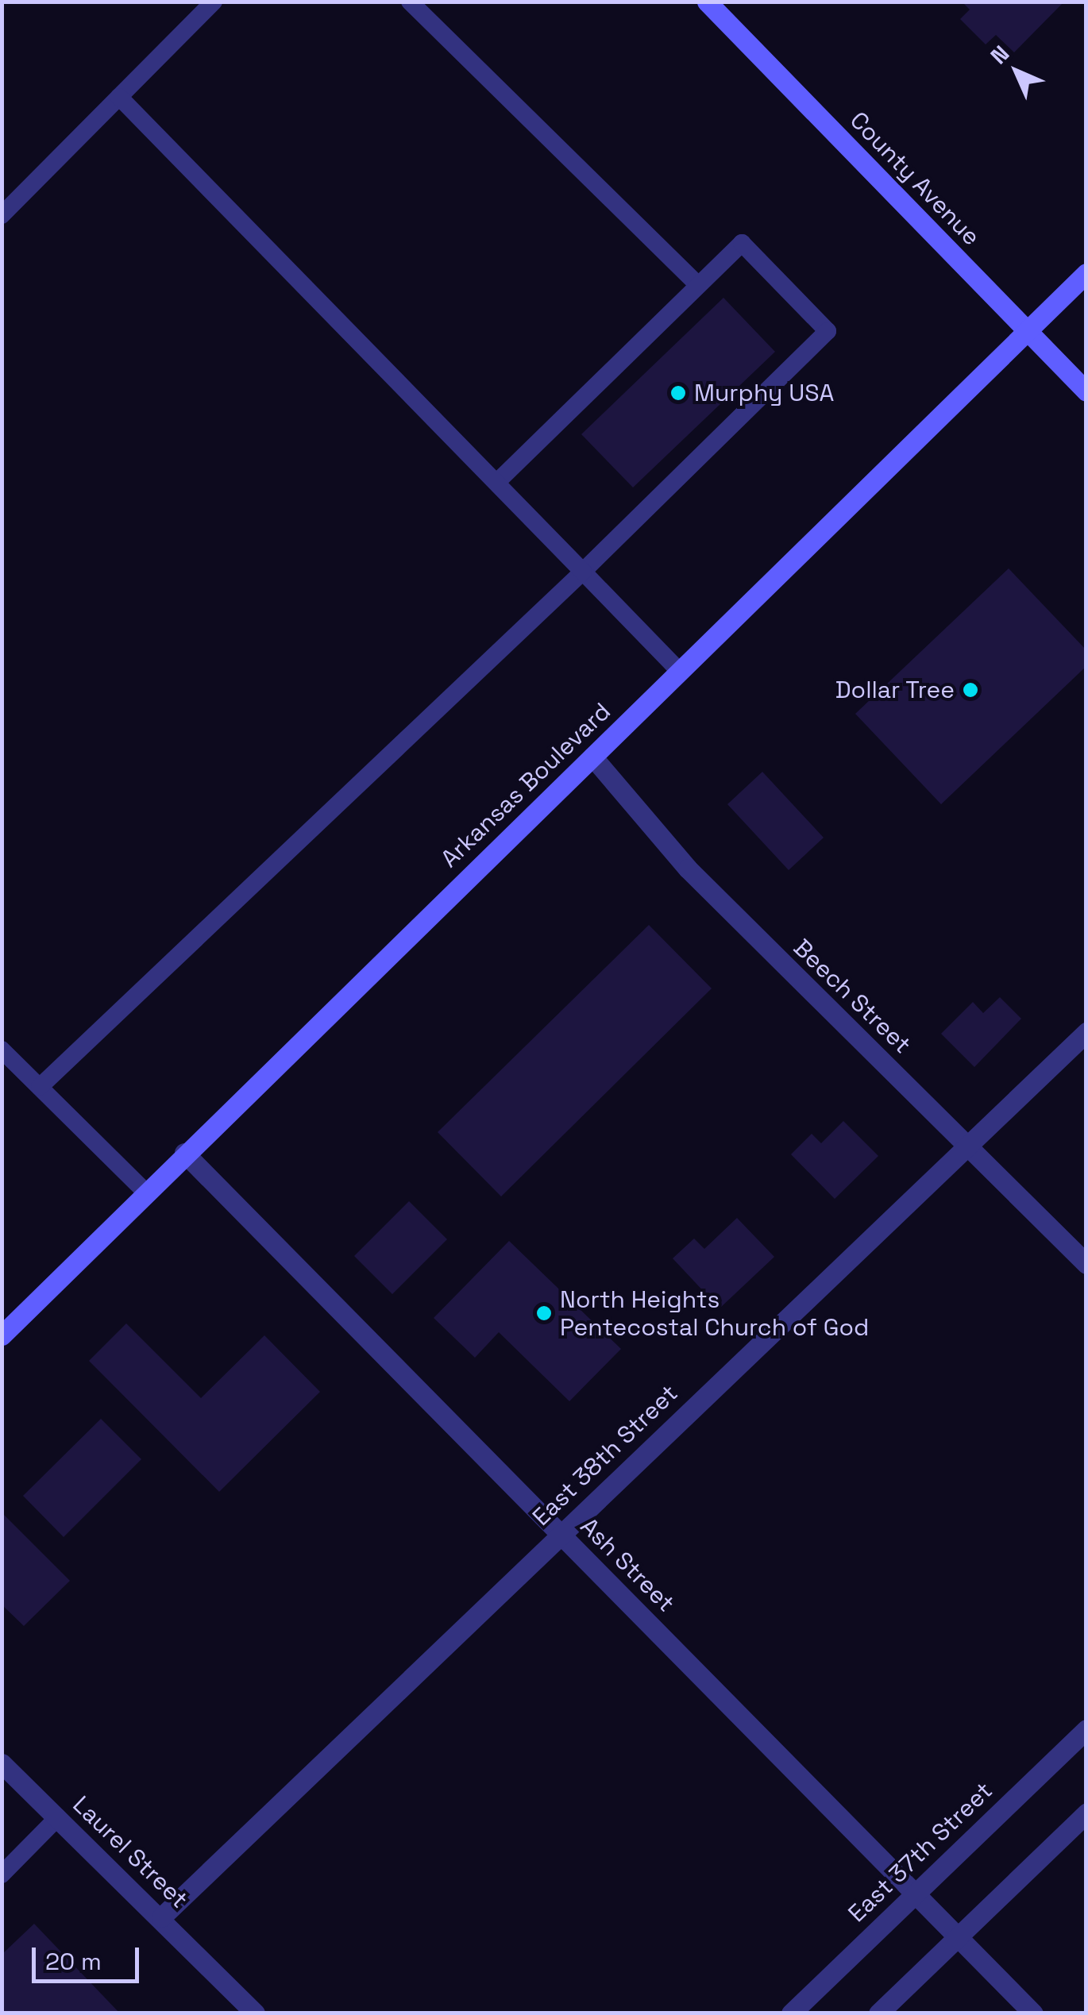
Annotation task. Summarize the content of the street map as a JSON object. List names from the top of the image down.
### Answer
{
  "streets": {
    "main road": ["County Avenue", "Arkansas Boulevard"],
    "street": [
      "Beech Street",
      "East 38th Street",
      "Ash Street",
      "Laurel Street",
      "East 37th Street"
    ]
  },
  "crossings": [
    ["County Avenue", "Arkansas Boulevard"],
    ["Arkansas Boulevard", "Beech Street"],
    ["Arkansas Boulevard", "Ash Street"],
    ["Beech Street", "East 38th Street"],
    ["East 38th Street", "Ash Street"],
    ["East 38th Street", "Laurel Street"],
    ["Ash Street", "East 37th Street"]
  ],
  "places": ["Murphy USA", "Dollar Tree", "North Heights Pentecostal Church of God"],
  "scale_bar": "20 m",
  "north": "top left"
}
